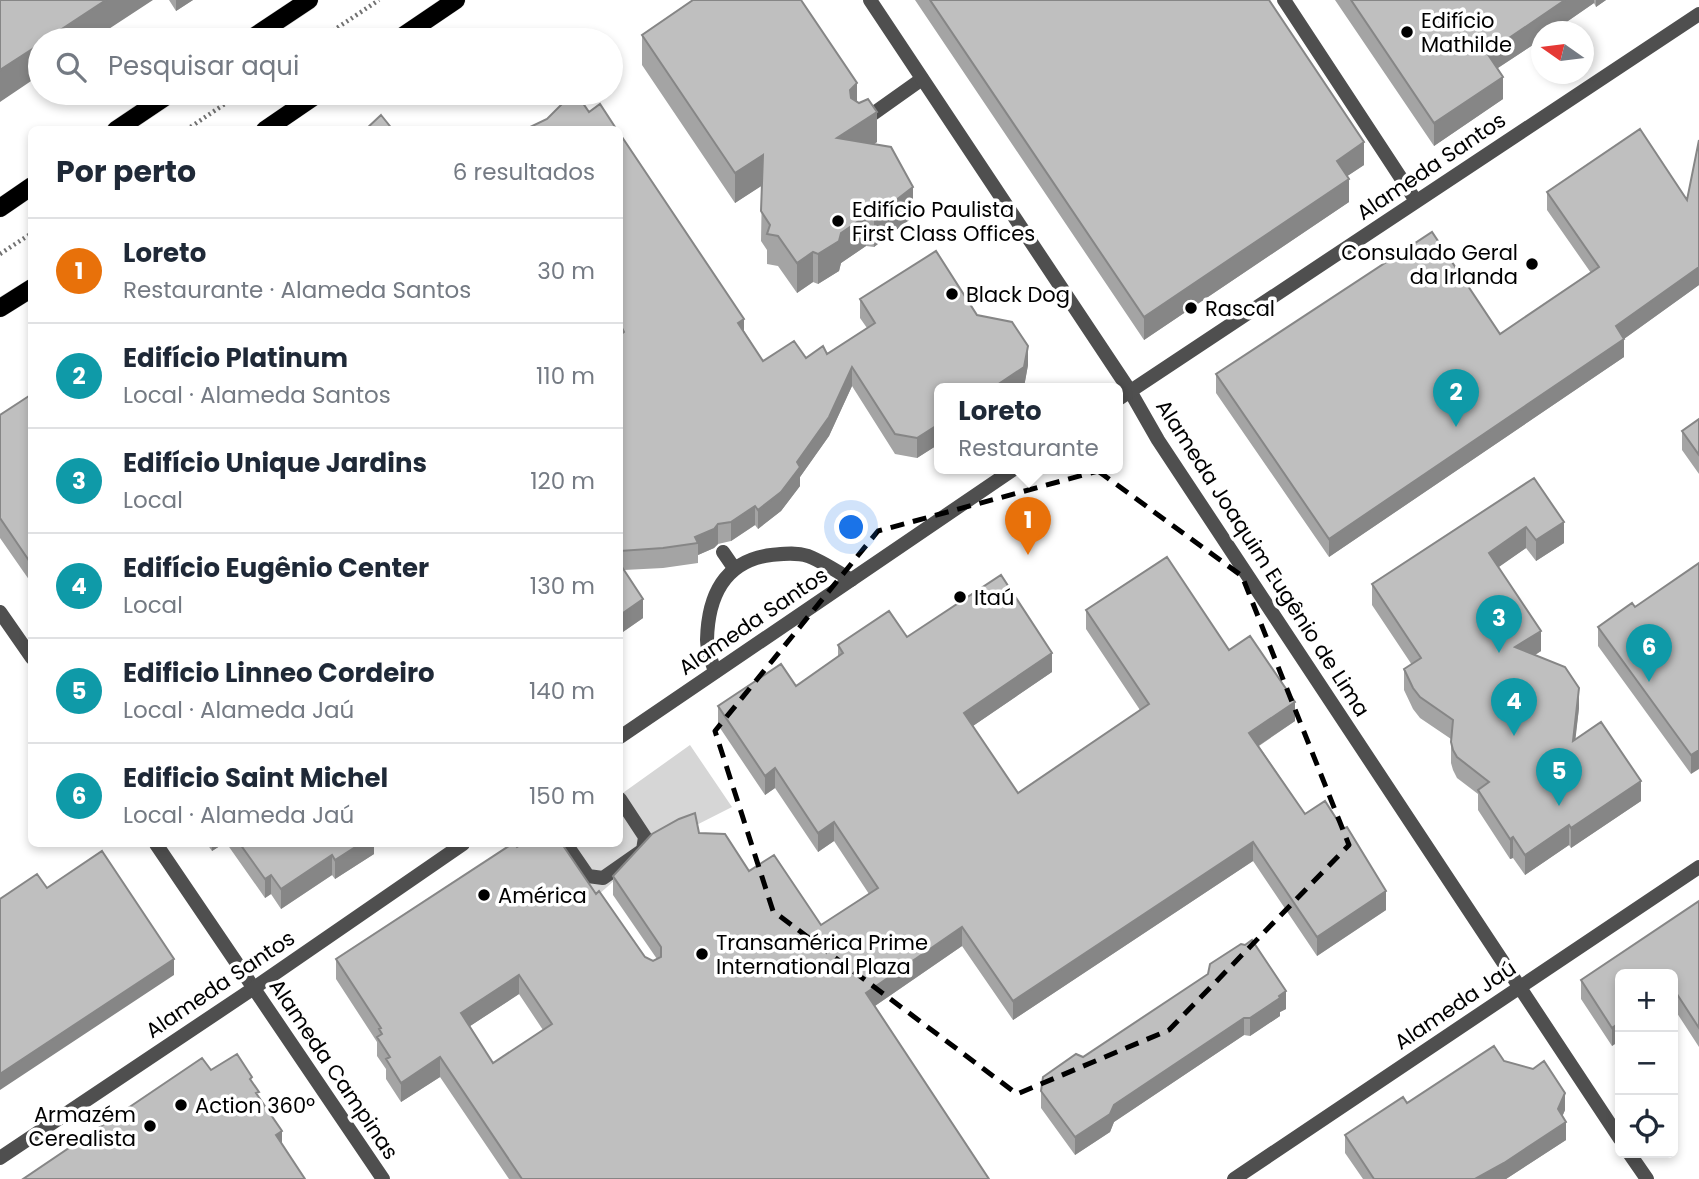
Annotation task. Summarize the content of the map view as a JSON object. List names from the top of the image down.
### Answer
{
  "streets": {
    "street": [
      "Alameda Santos",
      "Alameda Joaquim Eugênio de Lima",
      "Alameda Jaú",
      "Alameda Campinas"
    ]
  },
  "crossings": [
    ["Alameda Santos", "Alameda Joaquim Eugênio de Lima"],
    ["Alameda Santos", "Alameda Campinas"],
    ["Alameda Joaquim Eugênio de Lima", "Alameda Jaú"]
  ],
  "places": [
    "Edifício Mathilde",
    "Edifício Paulista First Class Offices",
    "Consulado Geral da Irlanda",
    "Black Dog",
    "Rascal",
    "Itaú",
    "América",
    "Transamérica Prime International Plaza",
    "Action 360º",
    "Armazém Cerealista"
  ],
  "north": "left",
  "page": {
    "search": "Pesquisar aqui",
    "heading": ["Por perto", "6 resultados"],
    "list": [
      {
        "mark": "1",
        "name": "Loreto",
        "note": "Restaurante · Alameda Santos",
        "value": "30 m"
      },
      {
        "mark": "2",
        "name": "Edifício Platinum",
        "note": "Local · Alameda Santos",
        "value": "110 m"
      },
      {
        "mark": "3",
        "name": "Edifício Unique Jardins",
        "note": "Local",
        "value": "120 m"
      },
      {
        "mark": "4",
        "name": "Edifício Eugênio Center",
        "note": "Local",
        "value": "130 m"
      },
      {
        "mark": "5",
        "name": "Edificio Linneo Cordeiro",
        "note": "Local · Alameda Jaú",
        "value": "140 m"
      },
      {
        "mark": "6",
        "name": "Edificio Saint Michel",
        "note": "Local · Alameda Jaú",
        "value": "150 m"
      }
    ],
    "pins": [
      "2",
      "1",
      "3",
      "6",
      "4",
      "5"
    ],
    "popup": ["Loreto", "Restaurante"],
    "map_buttons": ["+", "−"]
  }
}
